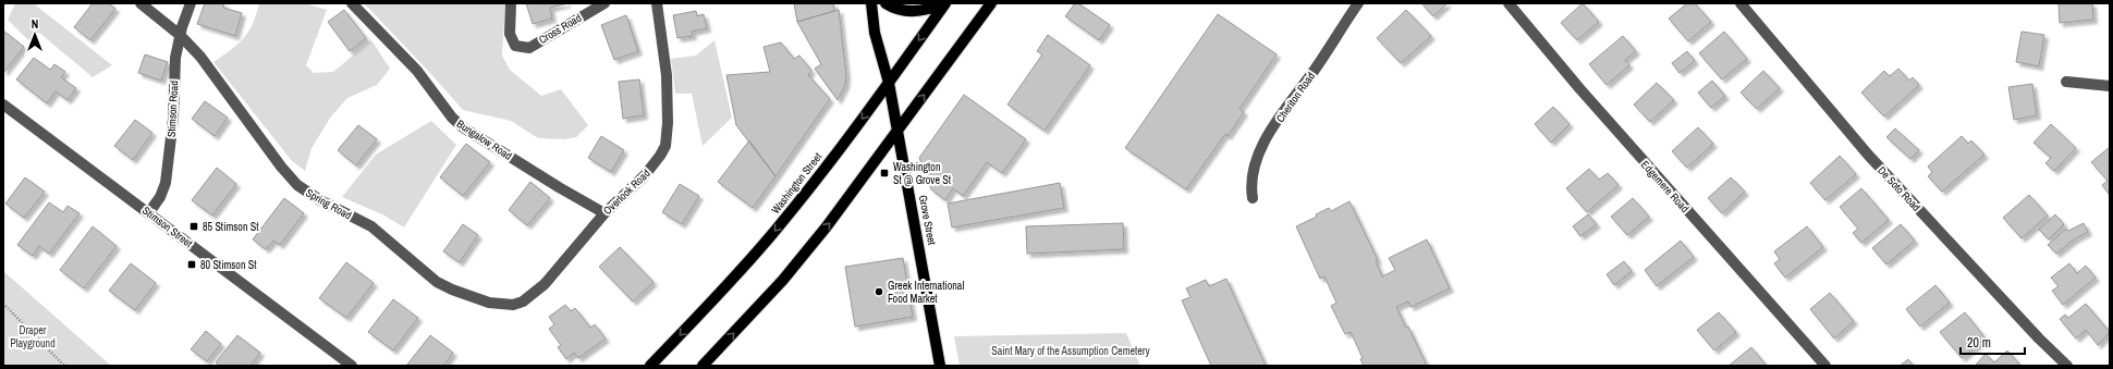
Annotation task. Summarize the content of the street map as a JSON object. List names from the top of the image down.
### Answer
{
  "streets": {
    "main road": ["Washington Street", "Grove Street"],
    "street": [
      "Cross Road",
      "Cheriton Road",
      "Stimson Road",
      "Bungalow Road",
      "Edgemere Road",
      "De Soto Road",
      "Overlook Road",
      "Spring Road",
      "Stimson Street"
    ]
  },
  "crossings": [
    ["Stimson Road", "Spring Road"],
    ["Stimson Road", "Stimson Street"],
    ["Bungalow Road", "Overlook Road"],
    ["Washington Street", "Grove Street"],
    ["Overlook Road", "Spring Road"]
  ],
  "parks": ["Draper Playground", "Saint Mary of the Assumption Cemetery"],
  "places": {
    "transit": ["Washington St @ Grove St", "85 Stimson St", "80 Stimson St"],
    "other": ["Greek International Food Market"]
  },
  "scale_bar": "20 m",
  "north": "top"
}
